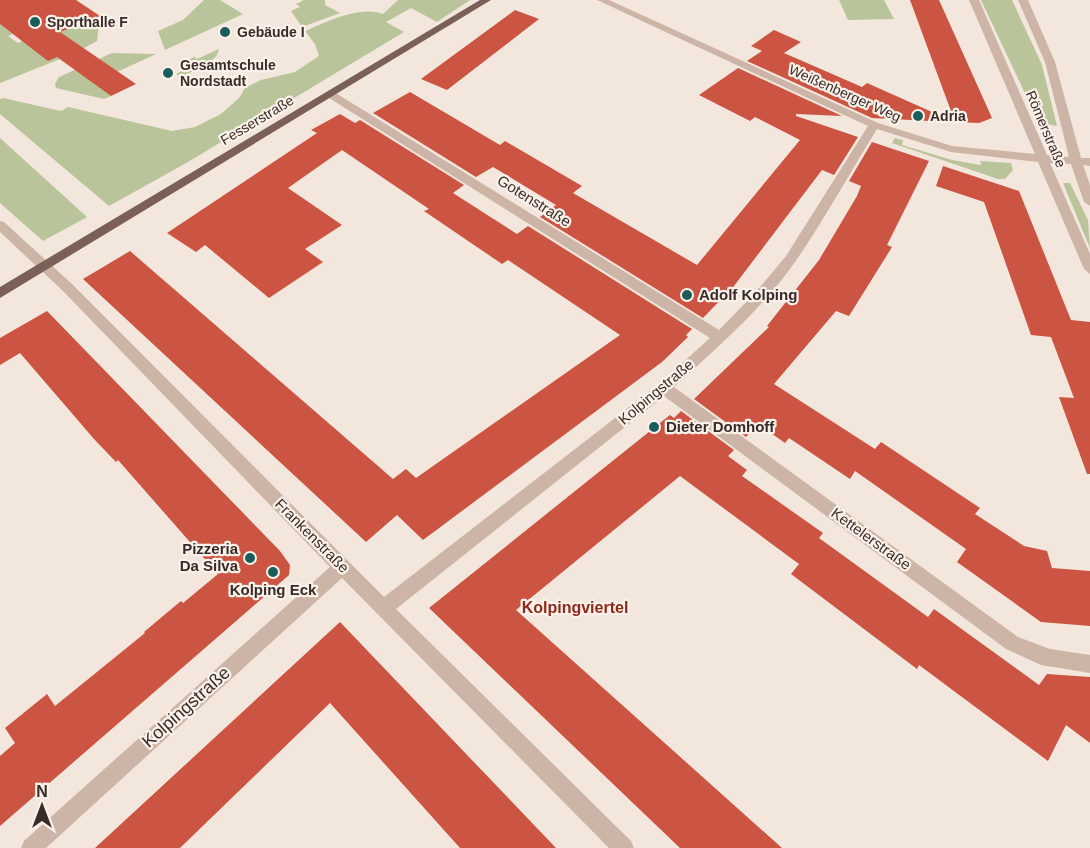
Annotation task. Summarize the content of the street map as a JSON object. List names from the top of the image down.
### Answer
{
  "streets": {
    "main road": ["Fesserstraße"],
    "street": [
      "Weißenberger Weg",
      "Römerstraße",
      "Gotenstraße",
      "Kolpingstraße",
      "Frankenstraße",
      "Kettelerstraße"
    ]
  },
  "crossings": [
    ["Weißenberger Weg", "Römerstraße"],
    ["Weißenberger Weg", "Kolpingstraße"],
    ["Fesserstraße", "Gotenstraße"],
    ["Fesserstraße", "Frankenstraße"],
    ["Gotenstraße", "Kolpingstraße"],
    ["Kolpingstraße", "Frankenstraße"],
    ["Kolpingstraße", "Kettelerstraße"]
  ],
  "districts": ["Kolpingviertel"],
  "places": [
    "Sporthalle F",
    "Gebäude I",
    "Gesamtschule Nordstadt",
    "Adria",
    "Adolf Kolping",
    "Dieter Domhoff",
    "Pizzeria Da Silva",
    "Kolping Eck"
  ],
  "north": "top"
}
